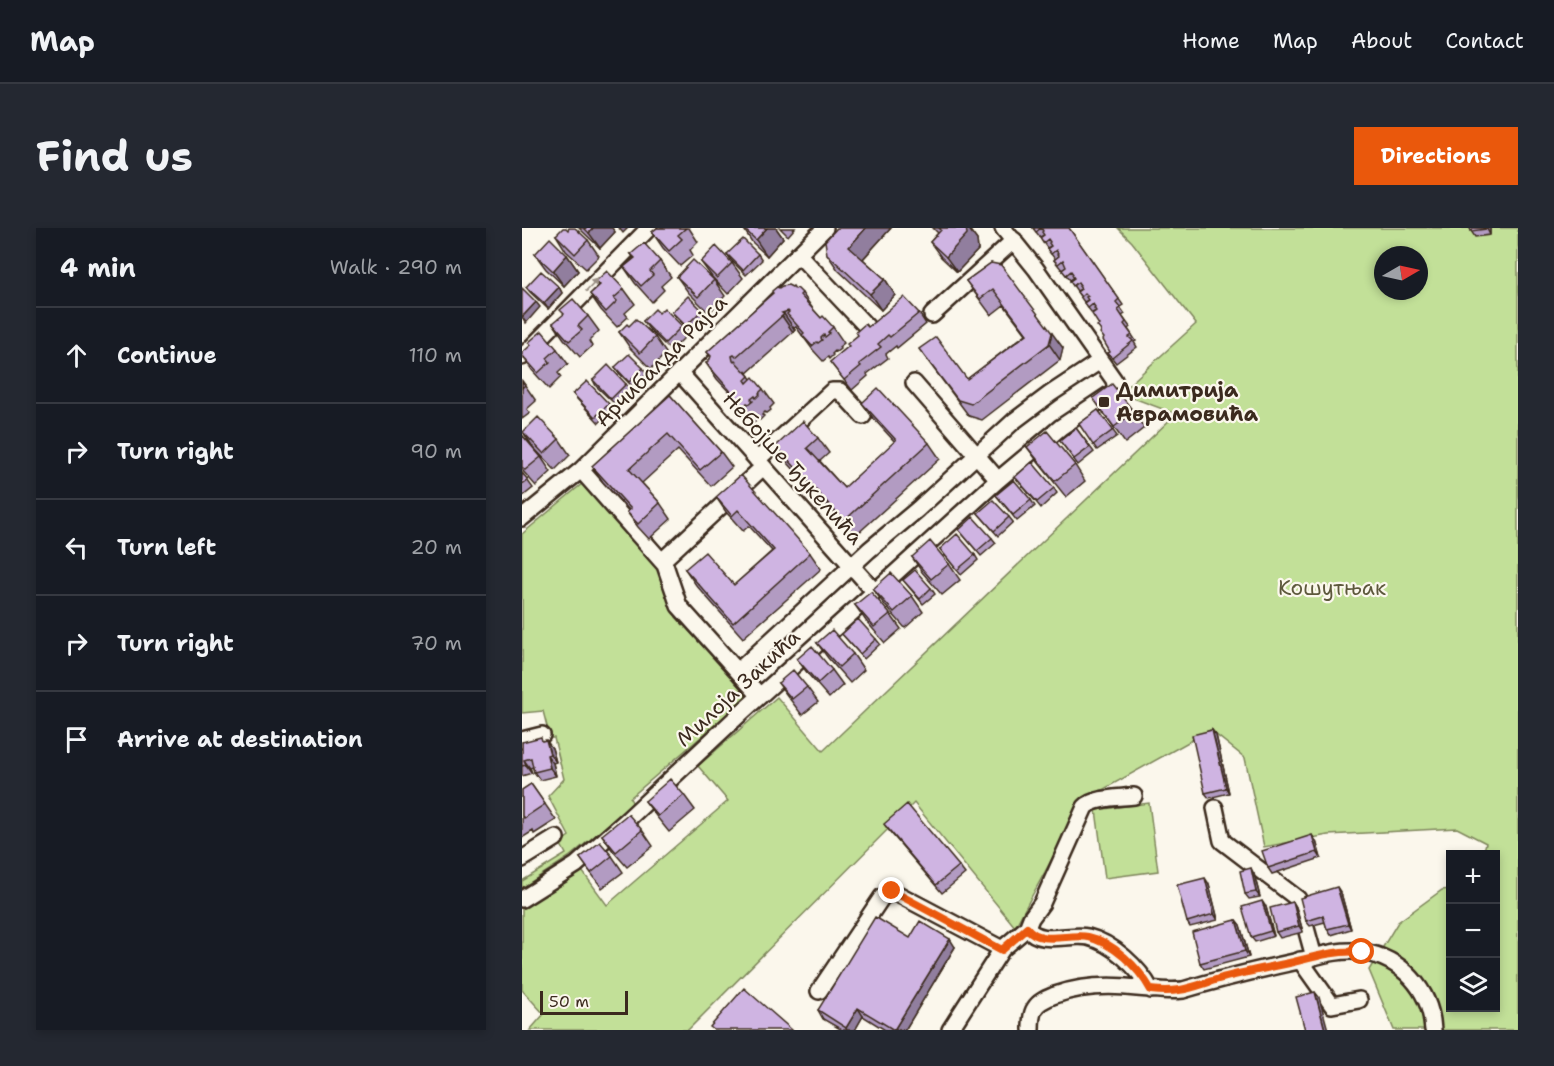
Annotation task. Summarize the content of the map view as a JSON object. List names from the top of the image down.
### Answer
{
  "streets": {
    "street": ["Арчибалда Рајса", "Небојше Ђукелића", "Милоја Закића"]
  },
  "crossings": [
    ["Арчибалда Рајса", "Небојше Ђукелића"],
    ["Небојше Ђукелића", "Милоја Закића"]
  ],
  "parks": ["Кошутњак"],
  "places": {
    "transit": ["Димитрија Аврамовића"]
  },
  "scale_bar": "50 m",
  "north": "right",
  "page": {
    "header": "Map",
    "nav": [
      "Home",
      "Map",
      "About",
      "Contact"
    ],
    "buttons": "Directions",
    "title": "Find us",
    "heading": ["4 min", "Walk · 290 m"],
    "list": [
      ["Continue", "110 m"],
      ["Turn right", "90 m"],
      ["Turn left", "20 m"],
      ["Turn right", "70 m"],
      "Arrive at destination"
    ],
    "map_buttons": ["+", "−"],
    "scale": "50 m"
  }
}
